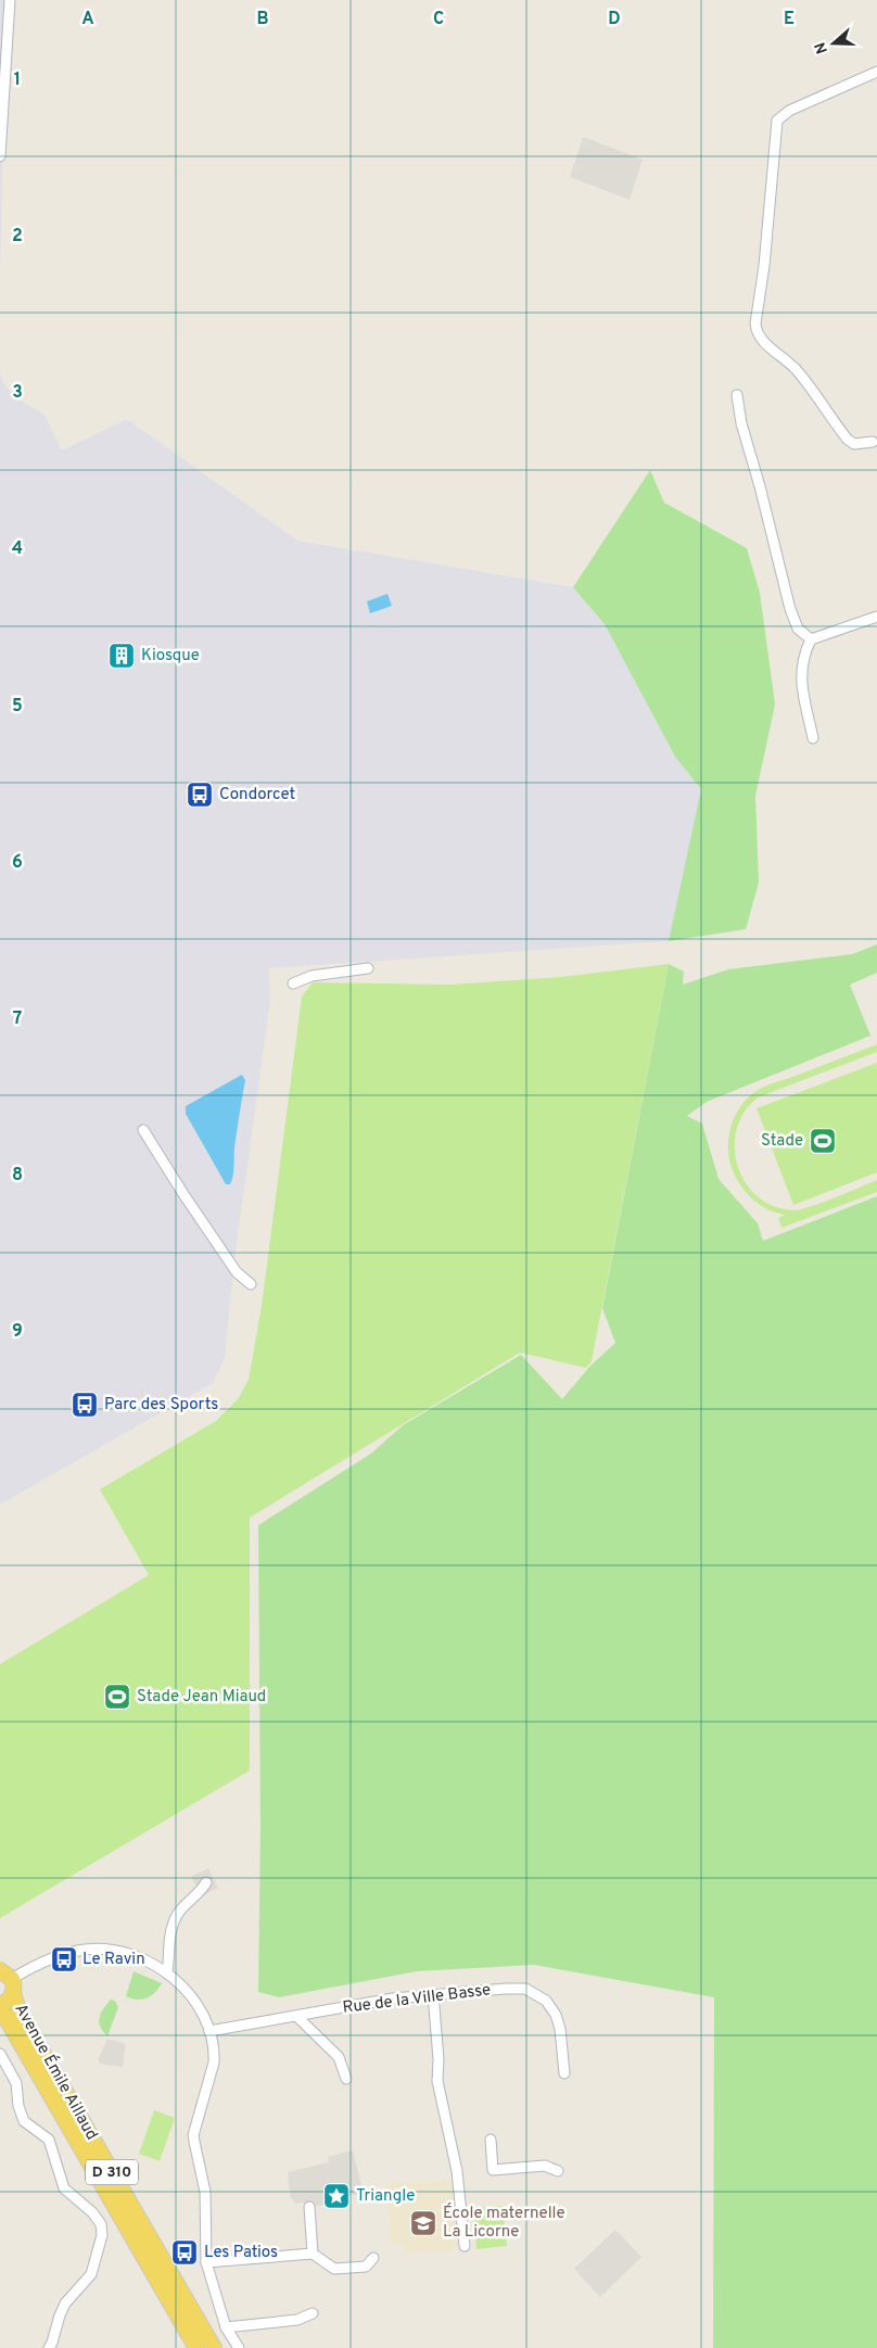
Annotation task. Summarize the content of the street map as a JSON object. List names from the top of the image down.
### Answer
{
  "streets": {
    "main road": ["Avenue Émile Aillaud", "D 310"],
    "street": ["Rue de la Ville Basse"]
  },
  "places": {
    "building": ["Kiosque"],
    "bus stop": [
      "Condorcet",
      "Parc des Sports",
      "Le Ravin",
      "Les Patios"
    ],
    "sports": ["Stade", "Stade Jean Miaud"],
    "place": ["Triangle"],
    "school or university": ["École maternelle La Licorne"]
  },
  "north": "left",
  "grid": {
    "columns": [
      "A",
      "B",
      "C",
      "D",
      "E"
    ],
    "rows": [
      "1",
      "2",
      "3",
      "4",
      "5",
      "6",
      "7",
      "8",
      "9"
    ]
  }
}
